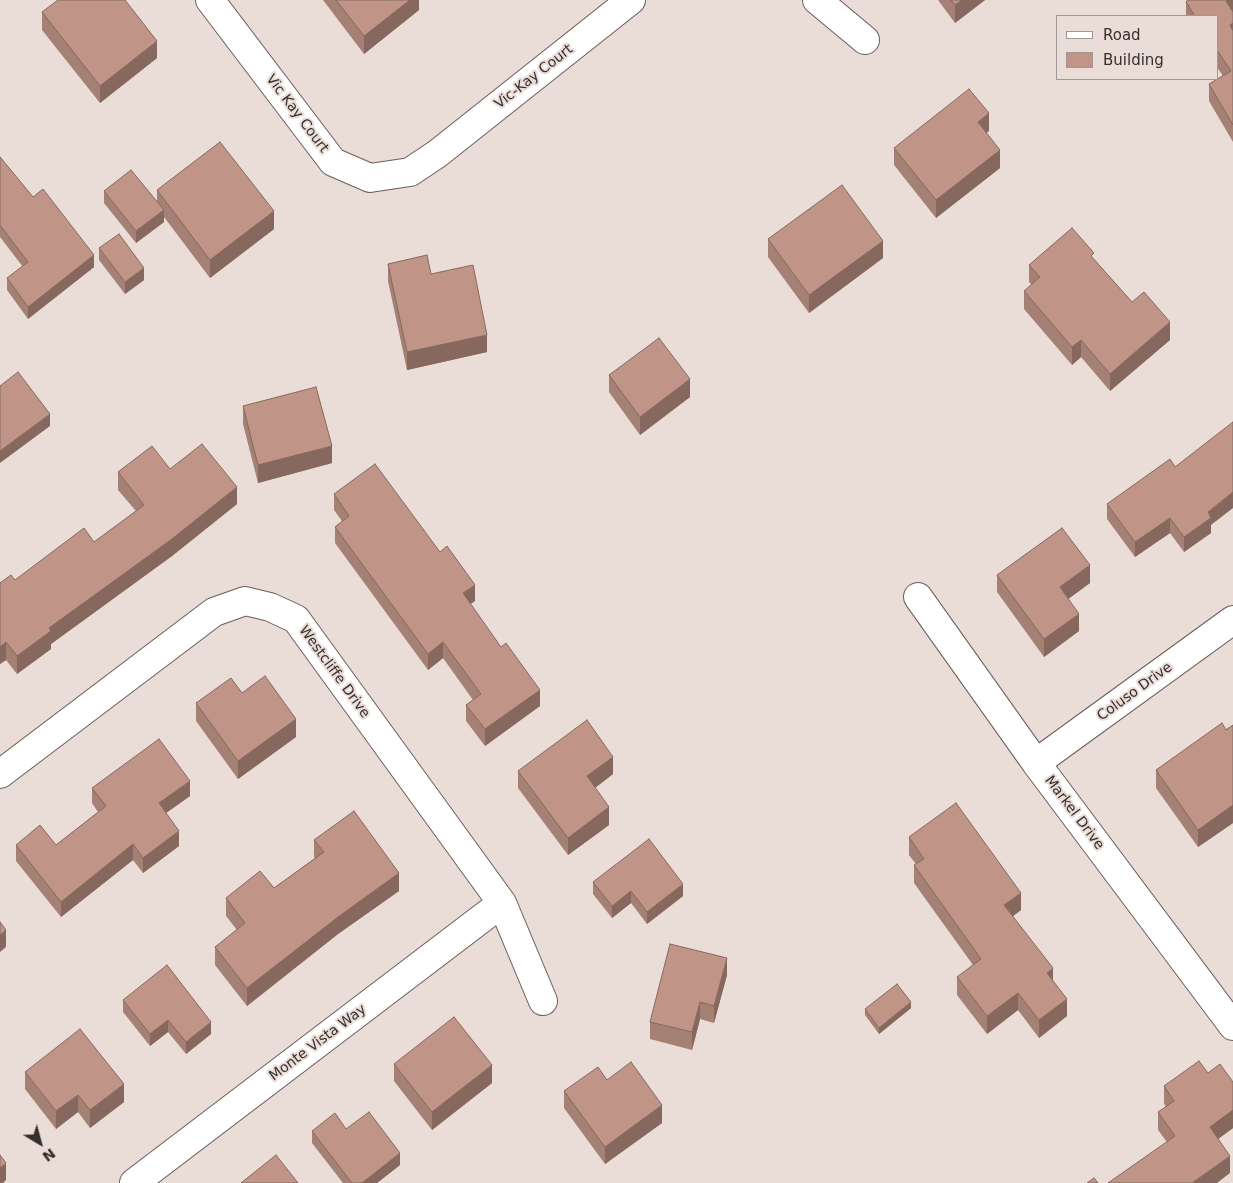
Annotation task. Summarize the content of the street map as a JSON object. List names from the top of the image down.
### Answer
{
  "streets": {
    "street": [
      "Vic-Kay Court",
      "Vic Kay Court",
      "Westcliffe Drive",
      "Coluso Drive",
      "Markel Drive",
      "Monte Vista Way"
    ]
  },
  "crossings": [
    ["Vic-Kay Court", "Vic Kay Court"],
    ["Westcliffe Drive", "Monte Vista Way"],
    ["Coluso Drive", "Markel Drive"]
  ],
  "legend": ["Road", "Building"],
  "north": "bottom right"
}
